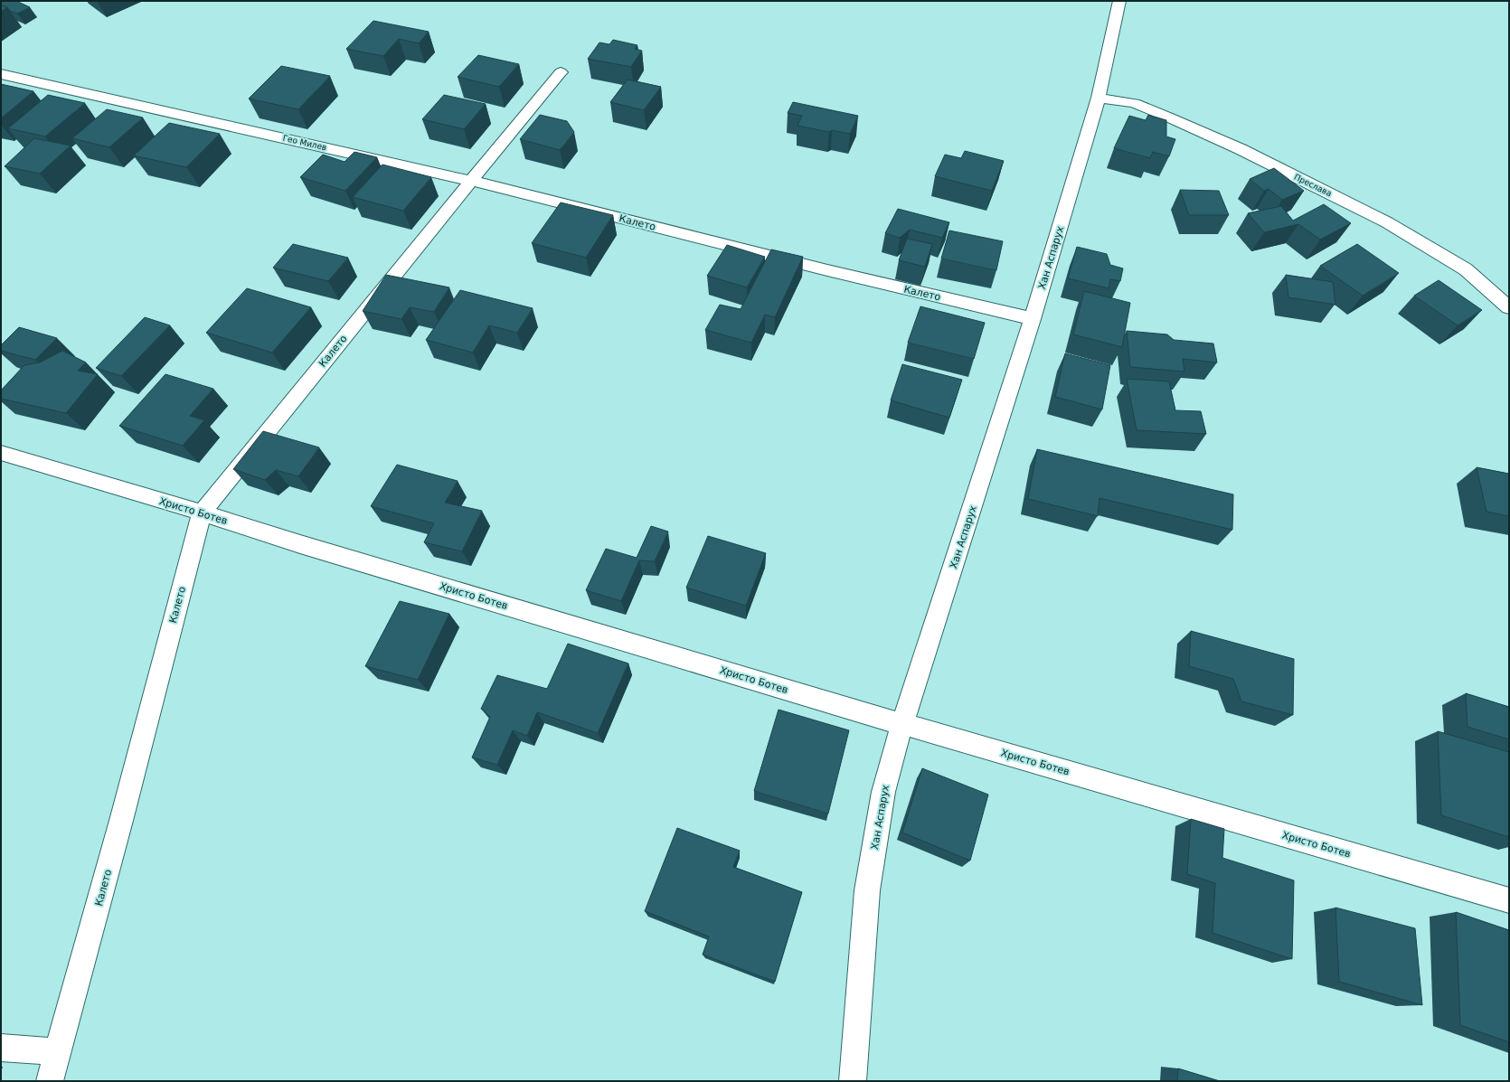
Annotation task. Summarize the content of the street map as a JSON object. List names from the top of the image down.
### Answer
{
  "streets": {
    "street": [
      "Гео Милев",
      "Преслава",
      "Калето",
      "Хан Аспарух",
      "Христо Ботев"
    ]
  },
  "crossings": [
    ["Гео Милев", "Калето"],
    ["Преслава", "Хан Аспарух"],
    ["Калето", "Хан Аспарух"],
    ["Калето", "Христо Ботев"],
    ["Хан Аспарух", "Христо Ботев"]
  ]
}
